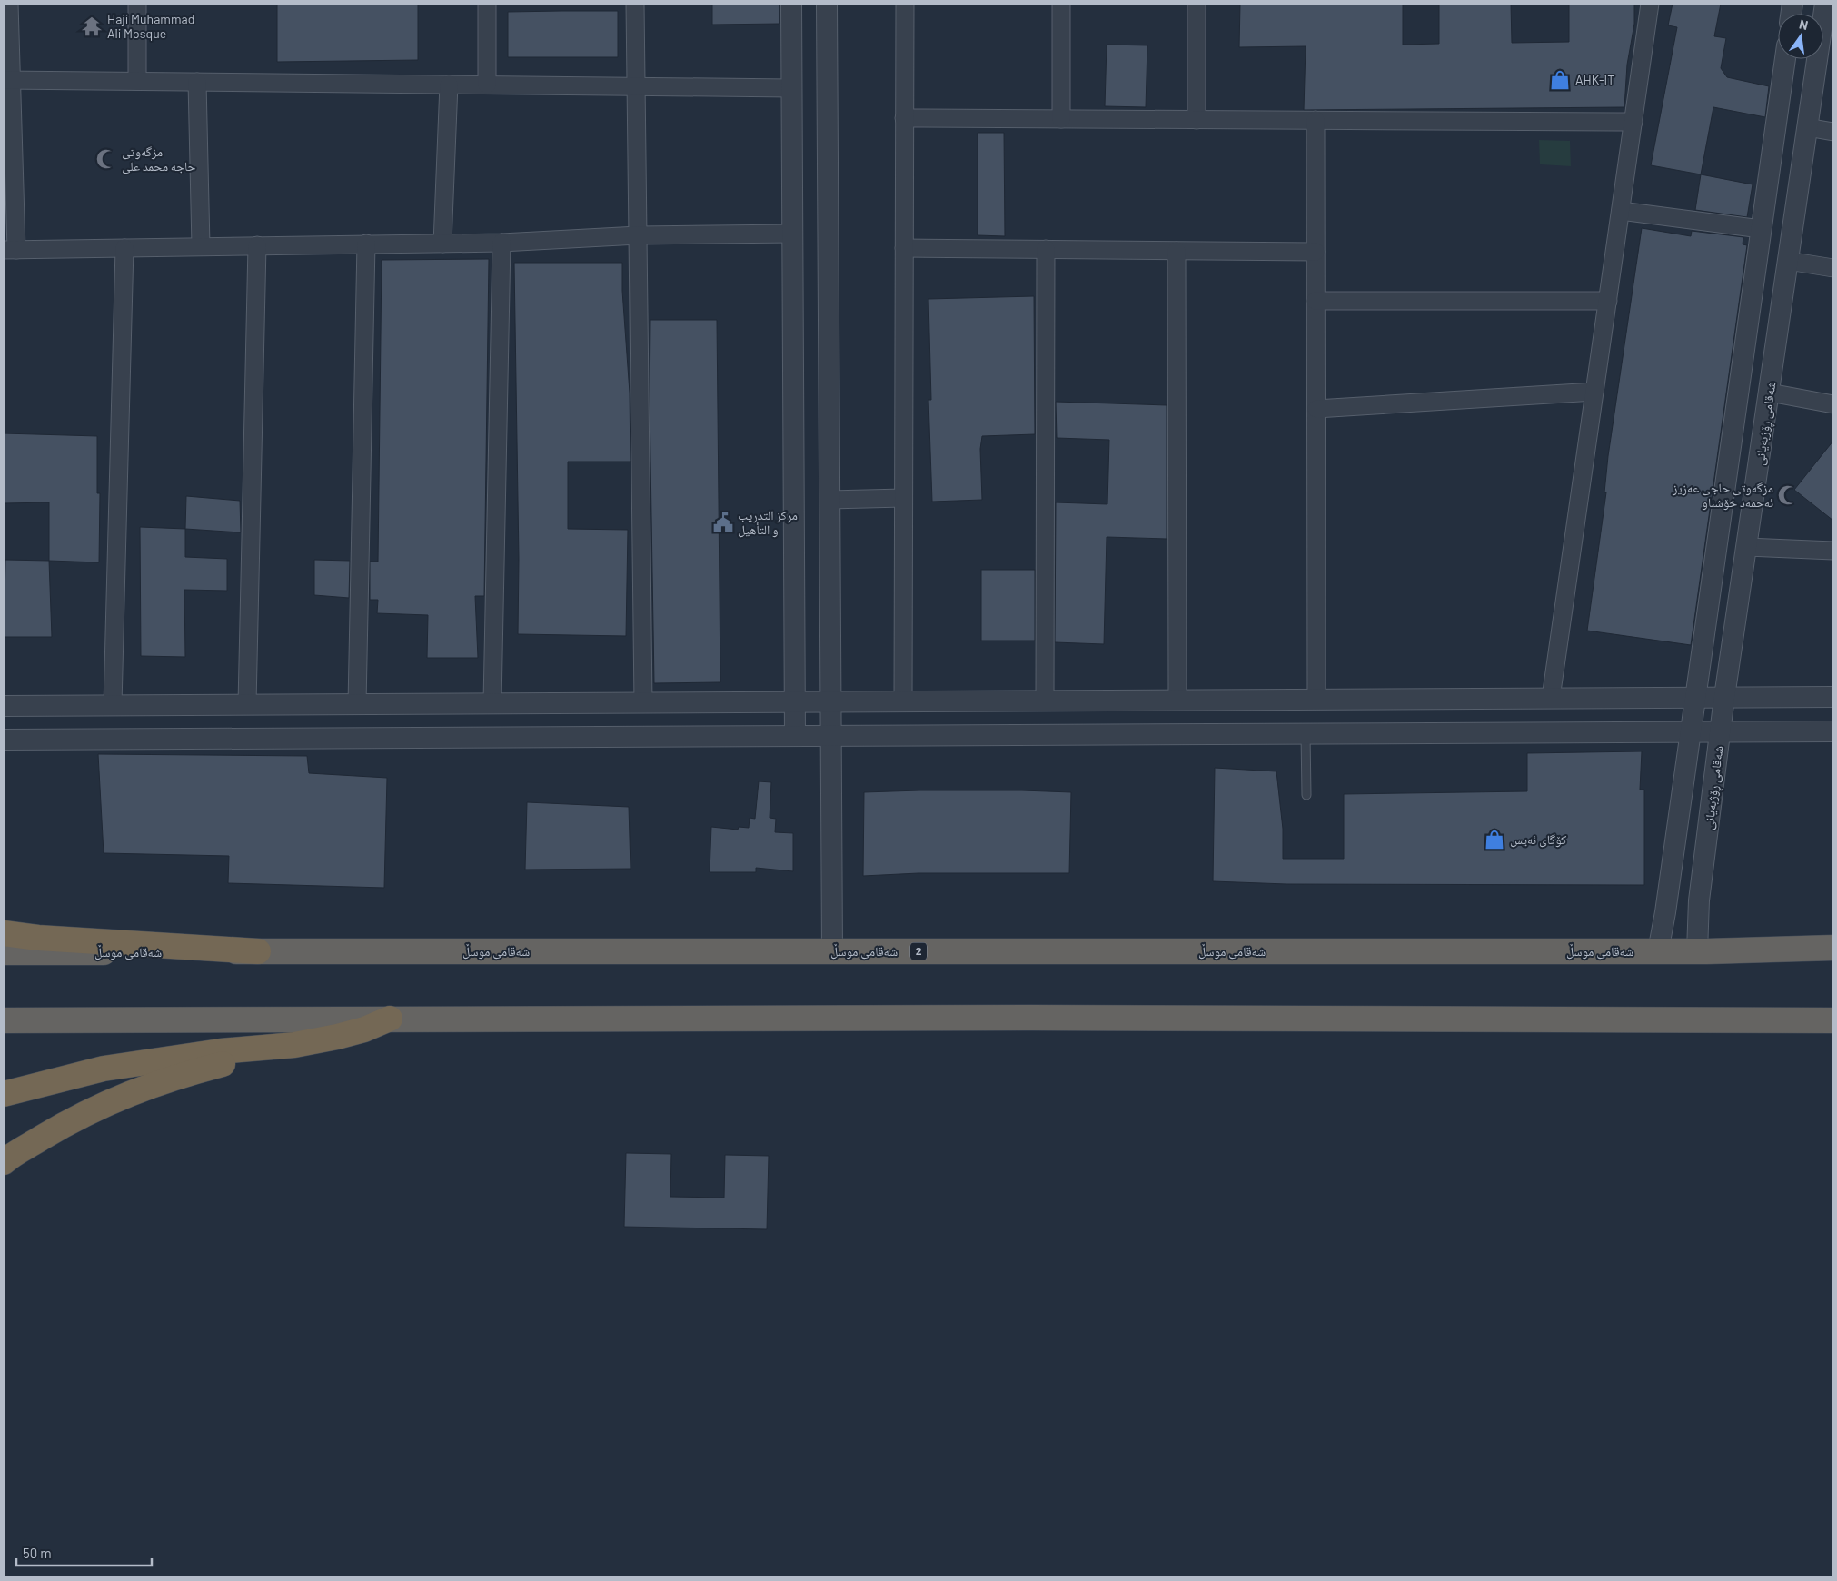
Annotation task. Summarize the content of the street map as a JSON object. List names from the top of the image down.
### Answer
{
  "streets": {
    "highway": ["شەقامی موسڵ", "2"],
    "street": ["شەقامی ڕۆژبەیانی"]
  },
  "crossings": [
    ["شەقامی ڕۆژبەیانی", "شەقامی موسڵ"]
  ],
  "places": {
    "temple": ["Haji Muhammad Ali Mosque"],
    "shop": ["AHK-IT", "کۆگای ئەیس"],
    "mosque": ["مزگه‌وتی حاجه‌ محمد علی", "مزگەوتی حاجی عەزیز ئەحمەد خۆشناو"],
    "public building": ["مركز التدريب و التأهيل"]
  },
  "scale_bar": "50 m",
  "north": "top"
}
